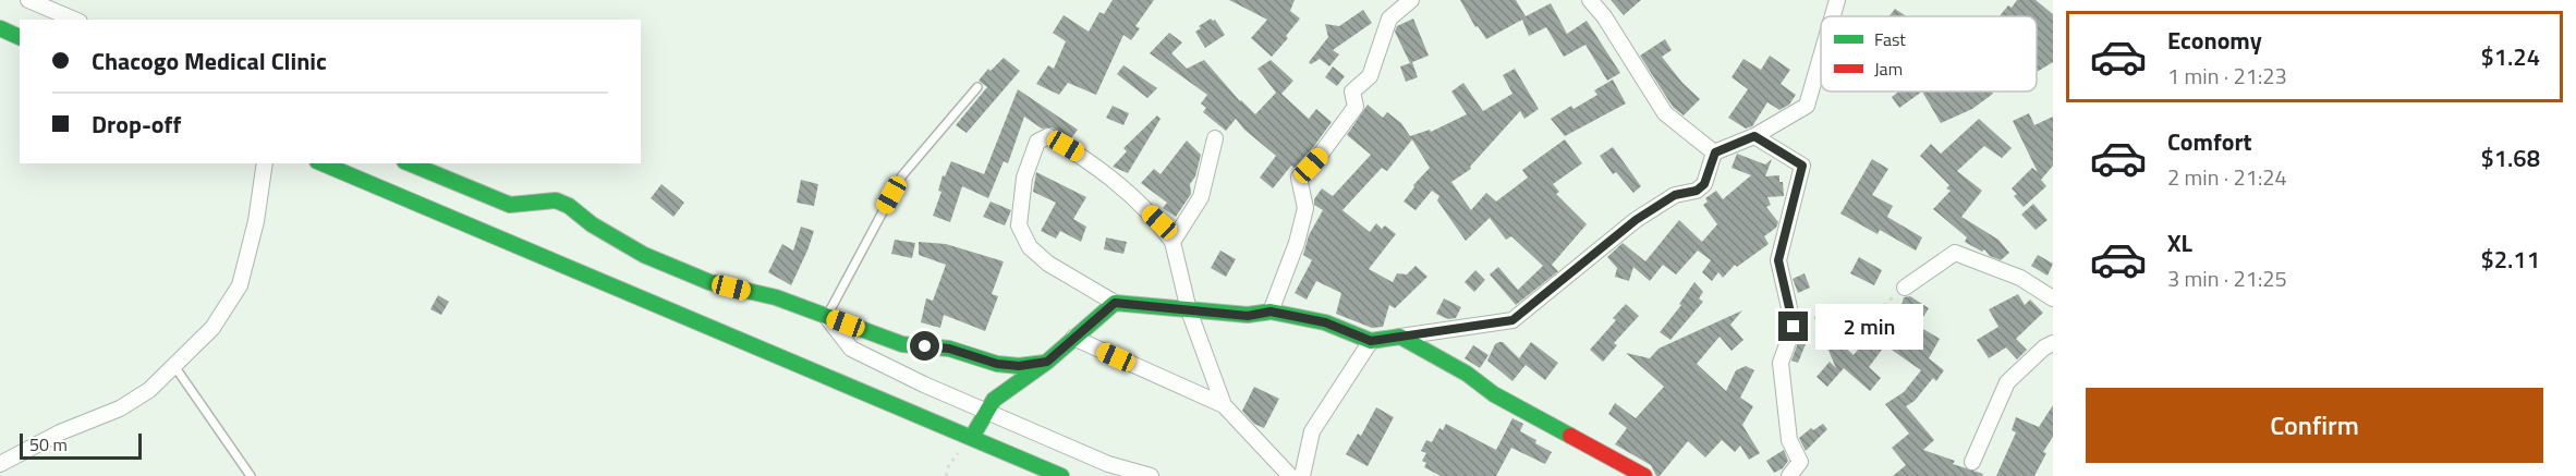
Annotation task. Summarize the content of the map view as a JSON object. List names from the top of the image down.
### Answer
{
  "legend": ["Fast", "Jam"],
  "scale_bar": "50 m",
  "page": {
    "list": [
      {
        "name": "Economy",
        "note": "1 min · 21:23",
        "value": "$1.24"
      },
      {
        "name": "Comfort",
        "note": "2 min · 21:24",
        "value": "$1.68"
      },
      {
        "name": "XL",
        "note": "3 min · 21:25",
        "value": "$2.11"
      }
    ],
    "banner": ["Chacogo Medical Clinic", "Drop-off"],
    "bubble": "2 min",
    "buttons": "Confirm",
    "scale": "50 m"
  }
}
